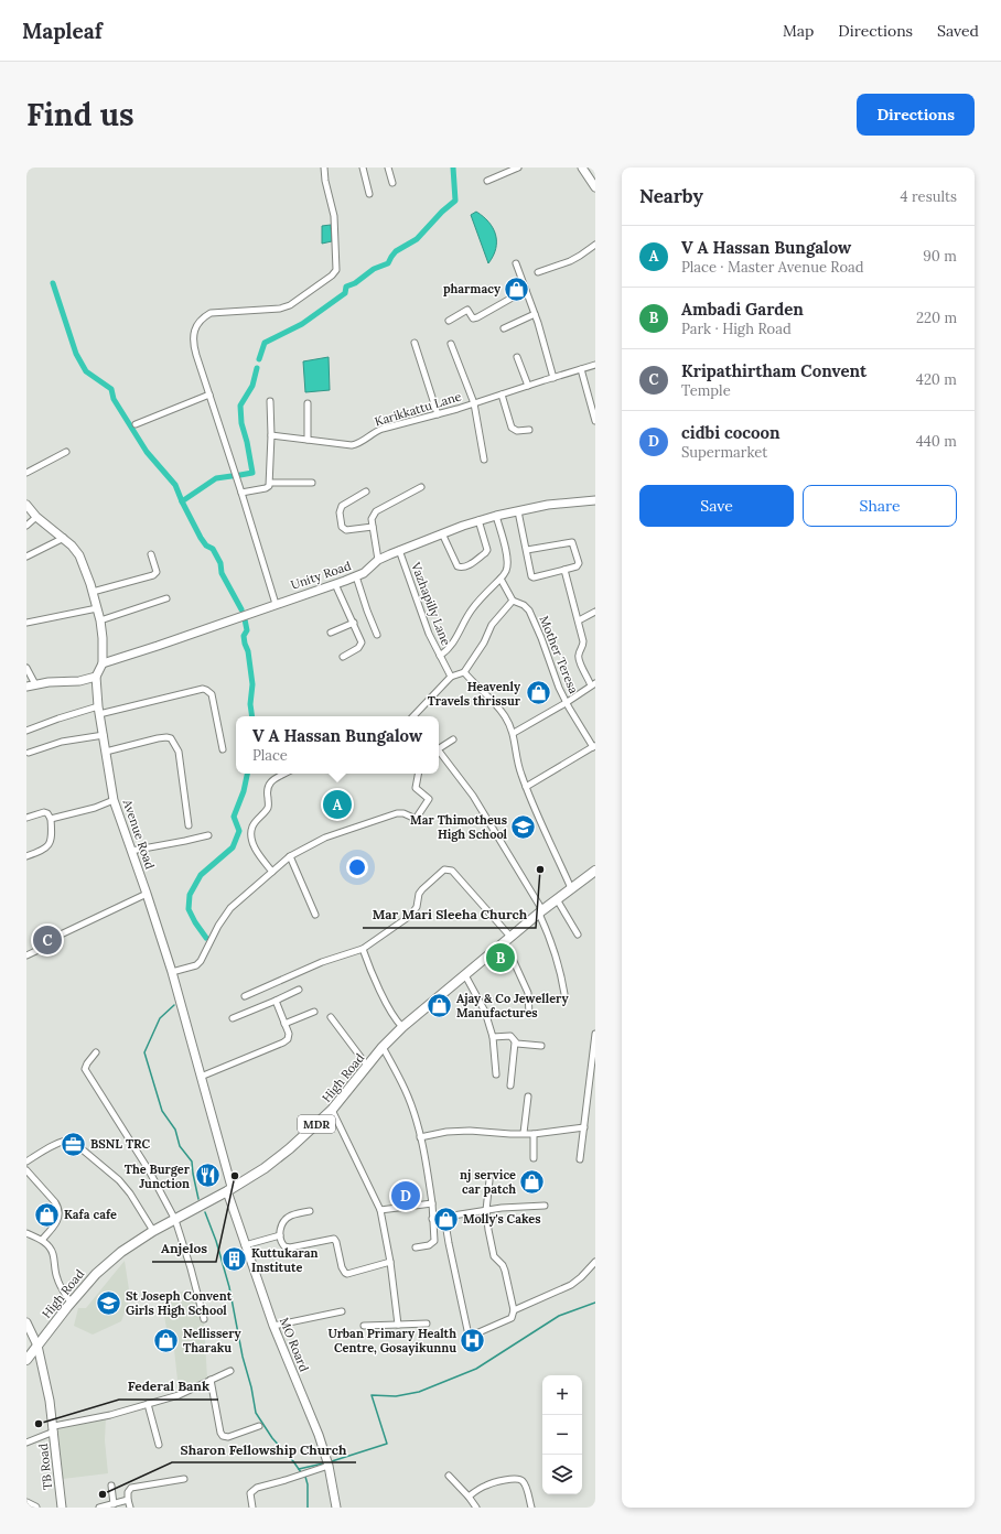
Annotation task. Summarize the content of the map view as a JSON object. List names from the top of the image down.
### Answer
{
  "streets": {
    "main road": ["High Road", "MDR"],
    "street": [
      "Karikkattu Lane",
      "Unity Road",
      "Vazhapilly Lane",
      "Mother Teresa",
      "Avenue Road",
      "MO Roard",
      "TB Road"
    ]
  },
  "crossings": [
    ["Unity Road", "Vazhapilly Lane"],
    ["Avenue Road", "High Road"],
    ["Avenue Road", "MO Roard"],
    ["High Road", "MO Roard"],
    ["High Road", "TB Road"]
  ],
  "places": {
    "shop": [
      "pharmacy",
      "Heavenly Travels thrissur",
      "Ajay & Co Jewellery Manufactures",
      "nj service car patch",
      "Kafa cafe",
      "Molly's Cakes",
      "Nellissery Tharaku"
    ],
    "school or university": ["Mar Thimotheus High School", "St Joseph Convent Girls High School"],
    "other": [
      "Mar Mari Sleeha Church",
      "Anjelos",
      "Federal Bank",
      "Sharon Fellowship Church"
    ],
    "office": ["BSNL TRC"],
    "restaurant": ["The Burger Junction"],
    "building": ["Kuttukaran Institute"],
    "hospital": ["Urban Primary Health Centre, Gosayikunnu"]
  },
  "page": {
    "header": "Mapleaf",
    "nav": ["Map", "Directions", "Saved"],
    "buttons": [
      "Directions",
      ["Save", "Share"]
    ],
    "title": "Find us",
    "heading": ["Nearby", "4 results"],
    "list": [
      {
        "mark": "A",
        "name": "V A Hassan Bungalow",
        "note": "Place · Master Avenue Road",
        "value": "90 m"
      },
      {
        "mark": "B",
        "name": "Ambadi Garden",
        "note": "Park · High Road",
        "value": "220 m"
      },
      {
        "mark": "C",
        "name": "Kripathirtham Convent",
        "note": "Temple",
        "value": "420 m"
      },
      {
        "mark": "D",
        "name": "cidbi cocoon",
        "note": "Supermarket",
        "value": "440 m"
      }
    ],
    "popup": ["V A Hassan Bungalow", "Place"],
    "pins": [
      "A",
      "C",
      "B",
      "D"
    ],
    "map_buttons": ["+", "−"]
  }
}
